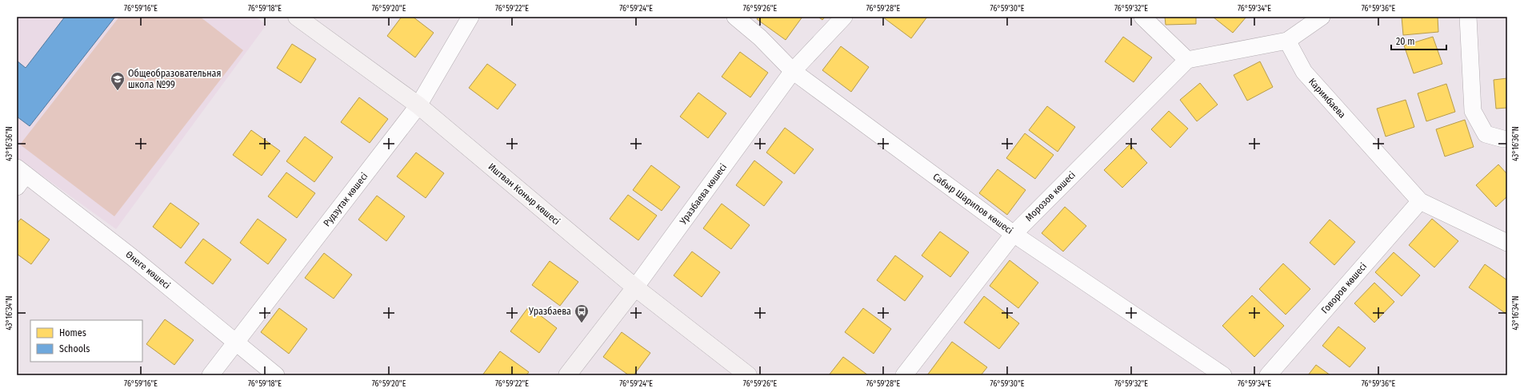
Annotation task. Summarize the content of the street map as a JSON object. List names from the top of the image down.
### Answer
{
  "streets": {
    "street": [
      "Каримбаева",
      "Иштван Коныр көшесі",
      "Уразбаева көшесі",
      "Морозов көшесі",
      "Рудзутак көшесі",
      "Сабыр Шарипов көшесі",
      "Өнеге көшесі",
      "Говоров көшесі"
    ]
  },
  "crossings": [
    ["Каримбаева", "Говоров көшесі"],
    ["Иштван Коныр көшесі", "Уразбаева көшесі"],
    ["Иштван Коныр көшесі", "Рудзутак көшесі"],
    ["Уразбаева көшесі", "Сабыр Шарипов көшесі"],
    ["Морозов көшесі", "Сабыр Шарипов көшесі"],
    ["Рудзутак көшесі", "Өнеге көшесі"]
  ],
  "places": {
    "school or university": ["Общеобразовательная школа №99"],
    "bus stop": ["Уразбаева"]
  },
  "legend": ["Homes", "Schools"],
  "scale_bar": "20 m",
  "coordinates": [
    "76°59'16\"E",
    "76°59'18\"E",
    "76°59'20\"E",
    "76°59'22\"E",
    "76°59'24\"E",
    "76°59'26\"E",
    "76°59'28\"E",
    "76°59'30\"E",
    "76°59'32\"E",
    "76°59'34\"E",
    "76°59'36\"E",
    "43°16'36\"N",
    "43°16'34\"N"
  ]
}
